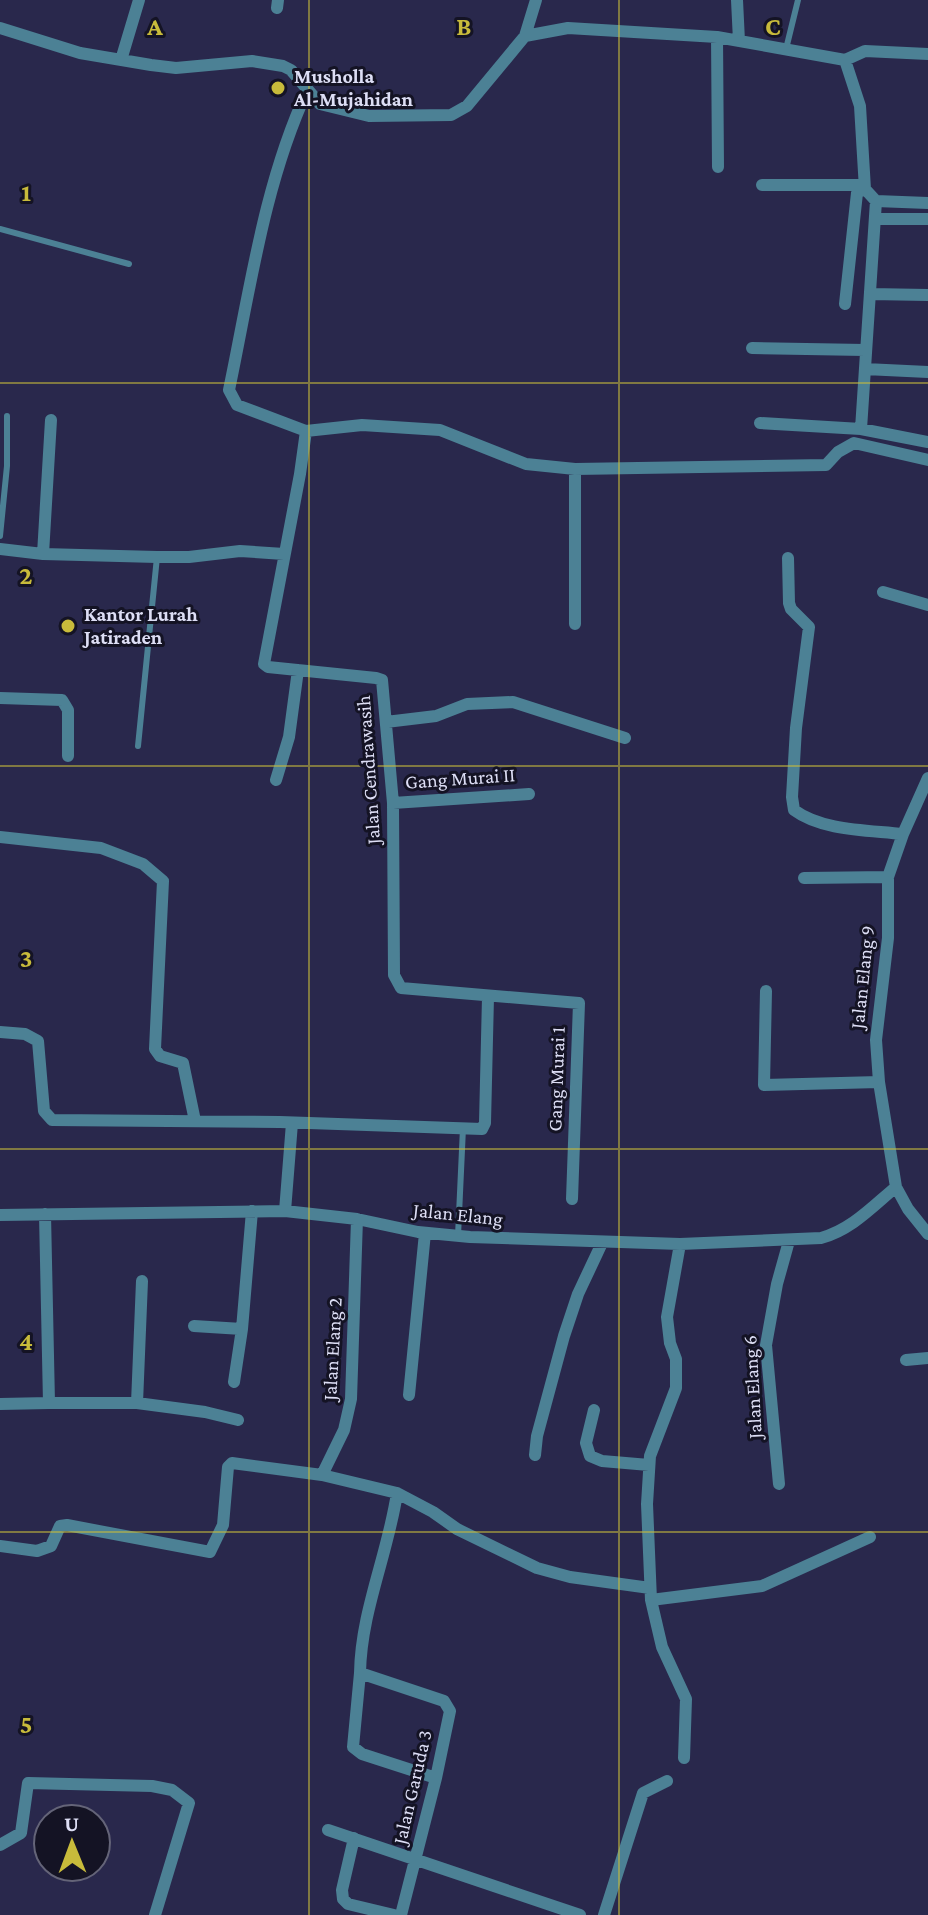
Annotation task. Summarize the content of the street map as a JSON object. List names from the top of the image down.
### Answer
{
  "streets": {
    "street": [
      "Jalan Cendrawasih",
      "Gang Murai II",
      "Jalan Elang 9",
      "Gang Murai 1",
      "Jalan Elang",
      "Jalan Elang 2",
      "Jalan Elang 6",
      "Jalan Garuda 3"
    ]
  },
  "crossings": [
    ["Jalan Cendrawasih", "Gang Murai II"],
    ["Jalan Cendrawasih", "Gang Murai 1"],
    ["Jalan Elang 9", "Jalan Elang"],
    ["Jalan Elang", "Jalan Elang 2"],
    ["Jalan Elang", "Jalan Elang 6"]
  ],
  "places": ["Musholla Al-Mujahidan", "Kantor Lurah Jatiraden"],
  "north": "top",
  "grid": {
    "columns": ["A", "B", "C"],
    "rows": [
      "1",
      "2",
      "3",
      "4",
      "5"
    ]
  }
}
